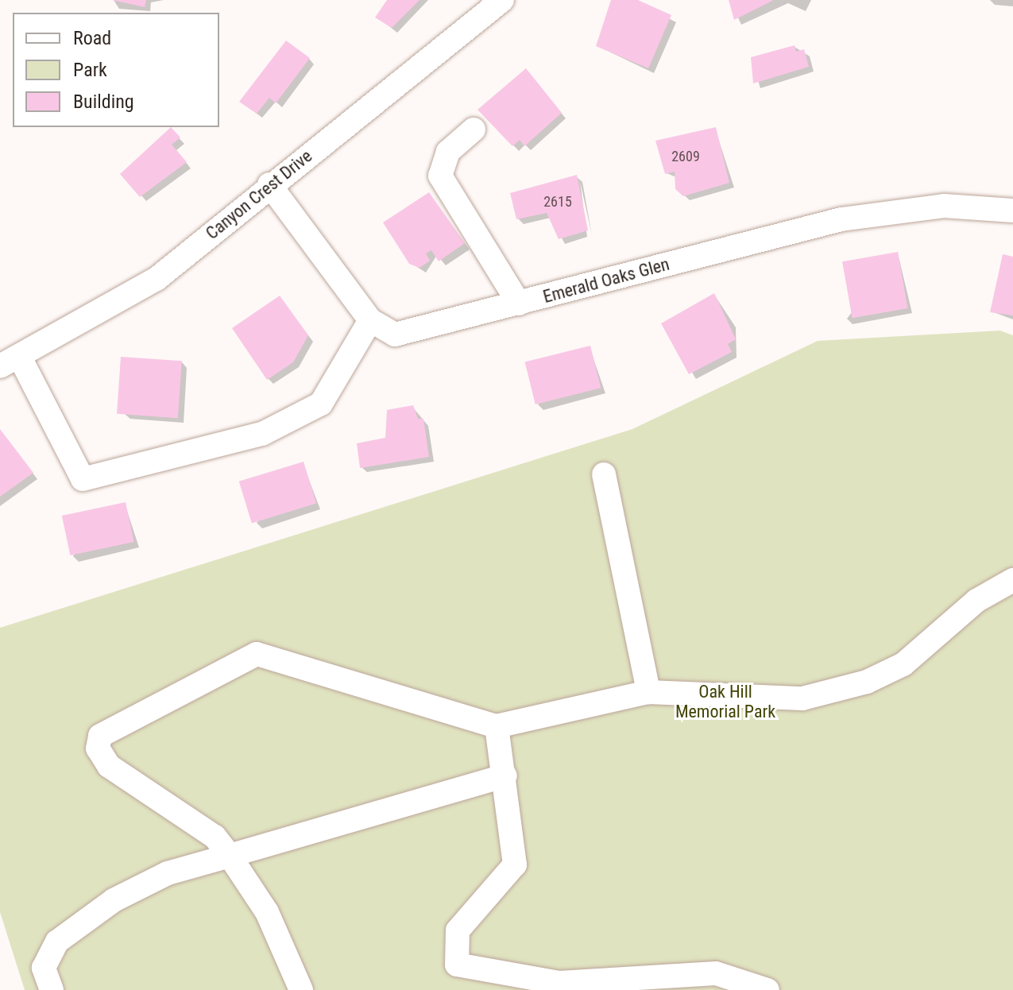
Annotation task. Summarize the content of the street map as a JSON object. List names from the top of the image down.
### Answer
{
  "streets": {
    "street": ["Canyon Crest Drive", "Emerald Oaks Glen"]
  },
  "crossings": [
    ["Canyon Crest Drive", "Emerald Oaks Glen"]
  ],
  "parks": ["Oak Hill Memorial Park"],
  "house_numbers": ["2609", "2615"],
  "legend": ["Road", "Park", "Building"]
}
